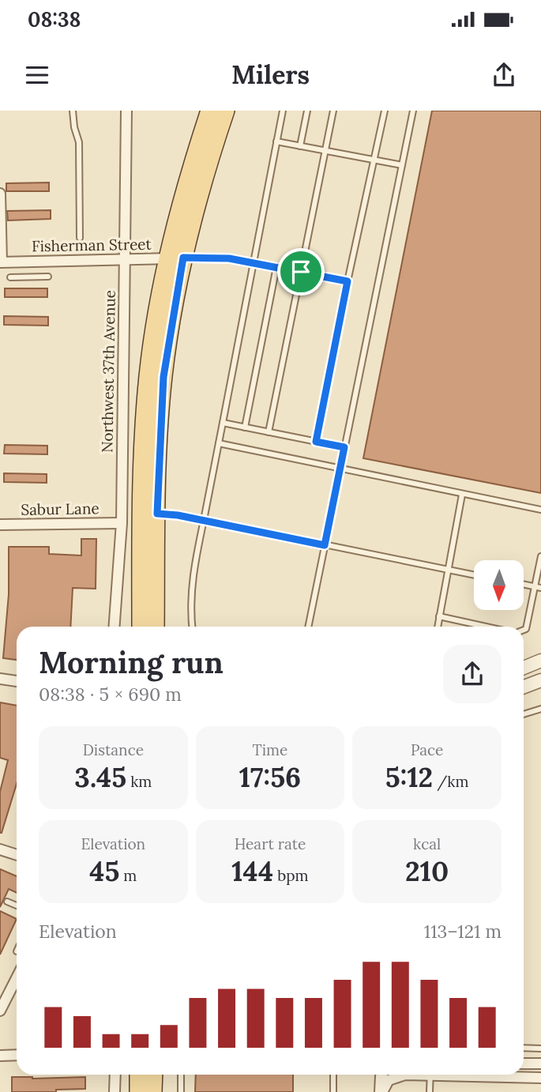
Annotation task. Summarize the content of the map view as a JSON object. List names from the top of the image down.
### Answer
{
  "streets": {
    "street": ["Fisherman Street", "Northwest 37th Avenue", "Sabur Lane"]
  },
  "crossings": [
    ["Fisherman Street", "Northwest 37th Avenue"],
    ["Northwest 37th Avenue", "Sabur Lane"]
  ],
  "north": "bottom",
  "page": {
    "status": "08:38",
    "header": "Milers",
    "heading": ["Morning run", "08:38 · 5 × 690 m"],
    "stats": [
      ["Distance", "3.45 km"],
      ["Time", "17:56"],
      ["Pace", "5:12 /km"],
      ["Elevation", "45 m"],
      ["Heart rate", "144 bpm"],
      ["kcal", "210"]
    ],
    "chart": ["Elevation", "113–121 m"]
  }
}
